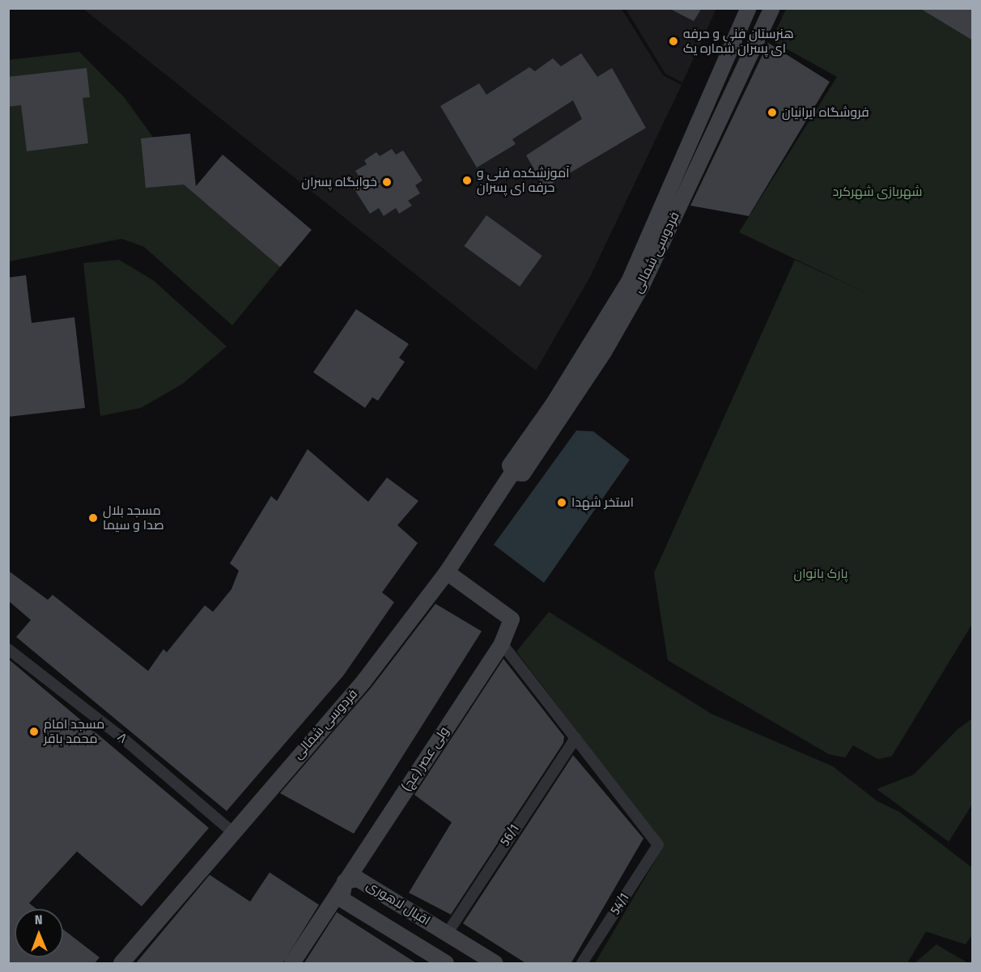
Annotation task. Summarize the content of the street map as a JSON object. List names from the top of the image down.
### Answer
{
  "streets": {
    "main road": ["فردوسی شمالی", "ولی عصر (عج)", "اقبال لاهوری"],
    "street": ["۸", "56/1", "54/1"]
  },
  "crossings": [
    ["فردوسی شمالی", "۸"],
    ["فردوسی شمالی", "ولی عصر (عج)"],
    ["ولی عصر (عج)", "اقبال لاهوری"],
    ["56/1", "اقبال لاهوری"],
    ["56/1", "54/1"]
  ],
  "parks": ["شهربازی شهرکرد", "پارک بانوان"],
  "places": [
    "هنرستان فنی و حرفه ای پسران شماره یک",
    "فروشگاه ایرانیان",
    "آموزشکده فنی و حرفه ای پسران",
    "خوابگاه پسران",
    "استخر شهدا",
    "مسجد بلال صدا و سیما",
    "مسجد امام محمد باقر"
  ],
  "north": "top"
}
